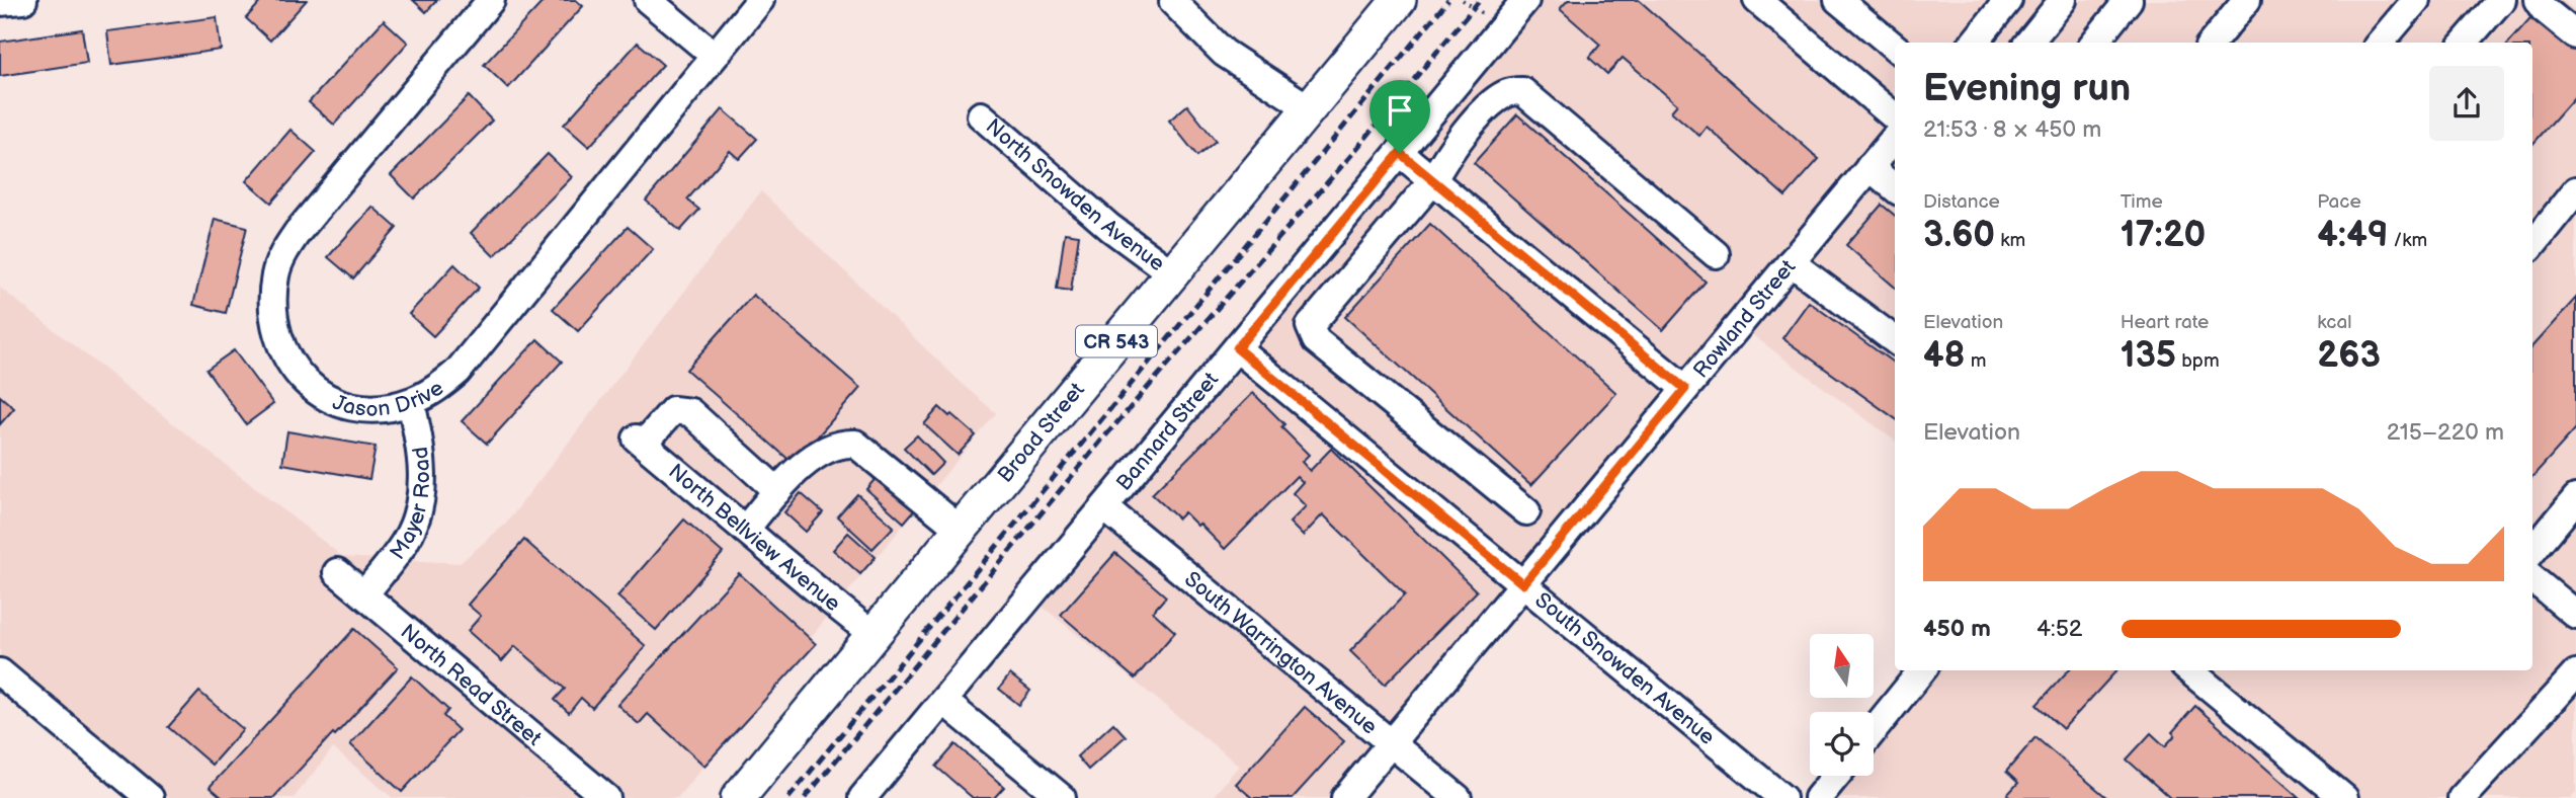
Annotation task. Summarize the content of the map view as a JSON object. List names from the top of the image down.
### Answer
{
  "streets": {
    "main road": ["CR 543", "Broad Street"],
    "street": [
      "North Snowden Avenue",
      "Rowland Street",
      "Jason Drive",
      "Bannard Street",
      "Mayer Road",
      "North Bellview Avenue",
      "South Warrington Avenue",
      "South Snowden Avenue",
      "North Read Street"
    ]
  },
  "crossings": [
    ["North Snowden Avenue", "Broad Street"],
    ["Rowland Street", "South Warrington Avenue"],
    ["Rowland Street", "South Snowden Avenue"],
    ["Jason Drive", "Mayer Road"],
    ["Broad Street", "North Bellview Avenue"],
    ["Bannard Street", "South Warrington Avenue"],
    ["Bannard Street", "South Snowden Avenue"],
    ["Mayer Road", "North Read Street"]
  ],
  "north": "top",
  "page": {
    "heading": ["Evening run", "21:53 · 8 × 450 m"],
    "stats": [
      ["Distance", "3.60 km"],
      ["Time", "17:20"],
      ["Pace", "4:49 /km"],
      ["Elevation", "48 m"],
      ["Heart rate", "135 bpm"],
      ["kcal", "263"]
    ],
    "chart": ["Elevation", "215–220 m"],
    "list": [
      {
        "name": "450 m",
        "note": "4:52"
      }
    ]
  }
}
